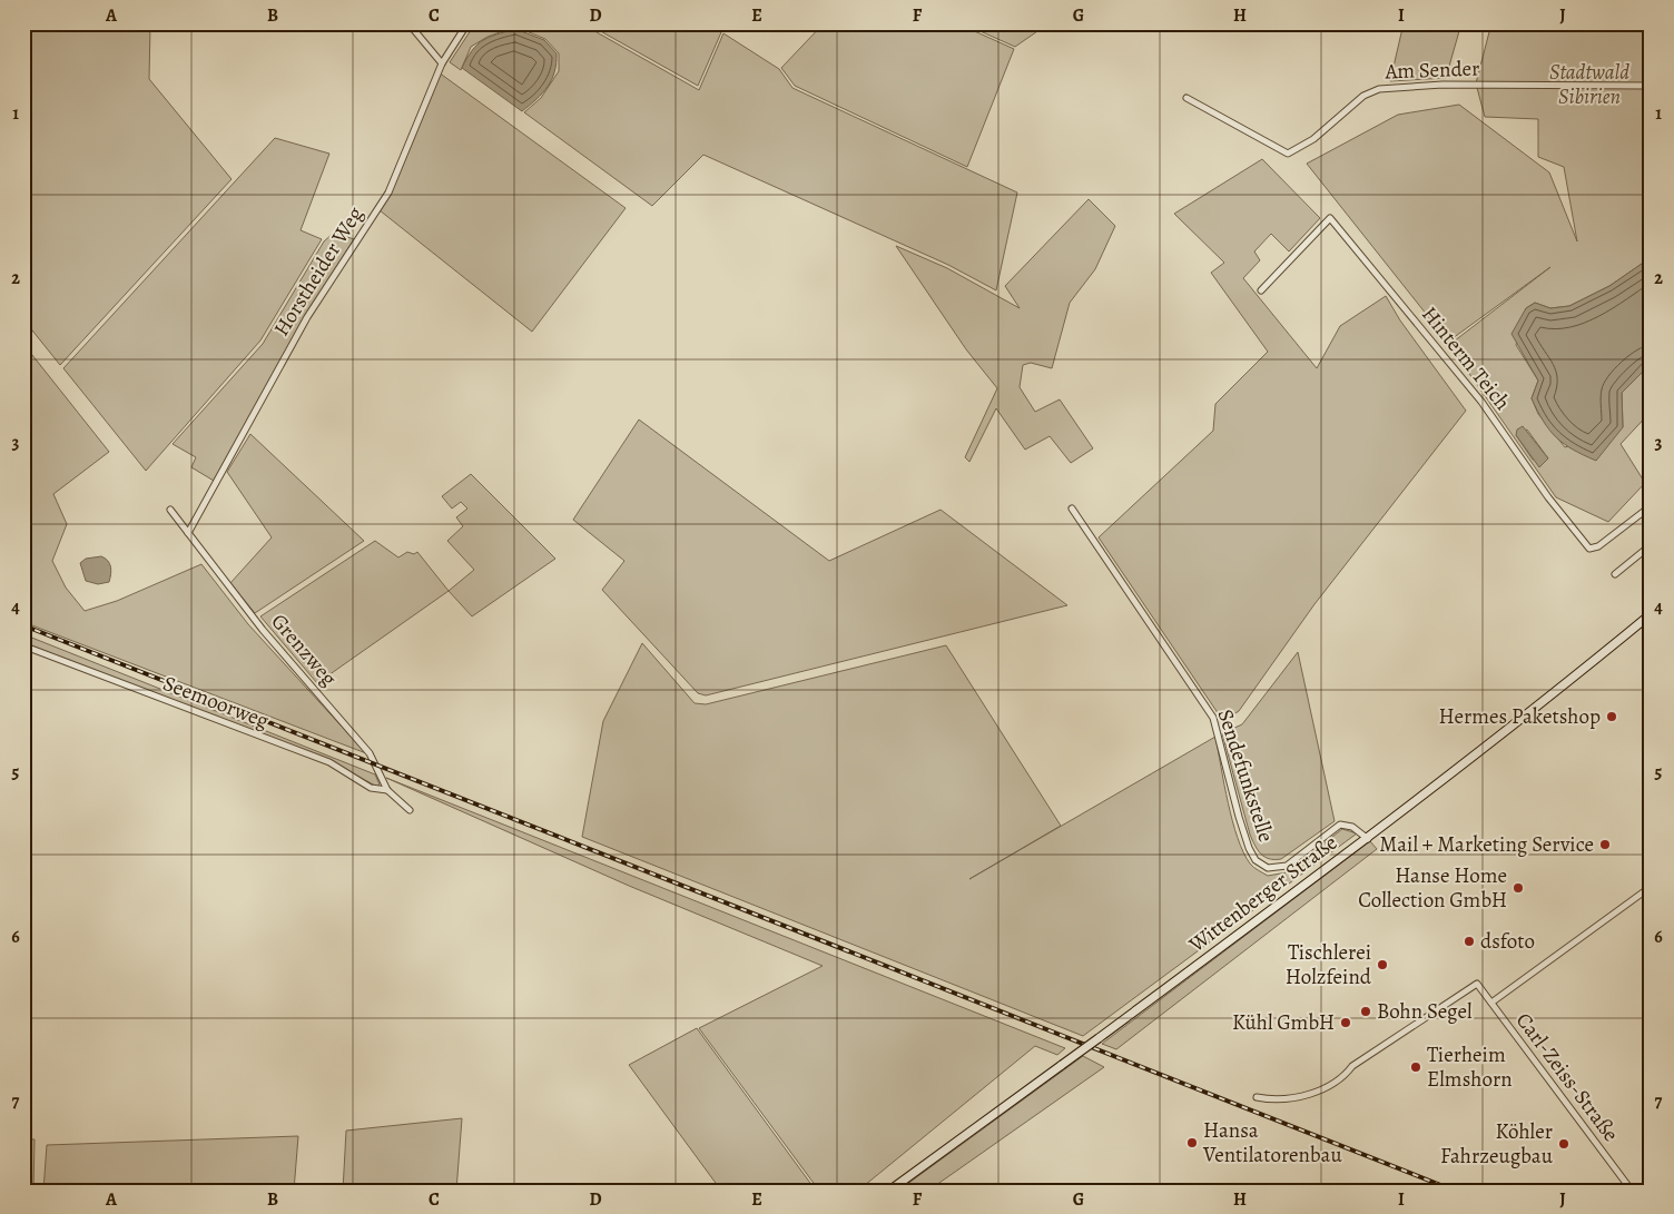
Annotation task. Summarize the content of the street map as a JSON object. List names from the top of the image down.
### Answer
{
  "streets": {
    "main road": ["Wittenberger Straße"],
    "street": [
      "Am Sender",
      "Horstheider Weg",
      "Hinterm Teich",
      "Grenzweg",
      "Seemoorweg",
      "Sendefunkstelle",
      "Carl-Zeiss-Straße"
    ]
  },
  "crossings": [
    ["Horstheider Weg", "Grenzweg"],
    ["Grenzweg", "Seemoorweg"],
    ["Sendefunkstelle", "Wittenberger Straße"]
  ],
  "parks": ["Stadtwald Sibirien"],
  "places": [
    "Hermes Paketshop",
    "Mail + Marketing Service",
    "Hanse Home Collection GmbH",
    "dsfoto",
    "Tischlerei Holzfeind",
    "Bohn Segel",
    "Kühl GmbH",
    "Tierheim Elmshorn",
    "Hansa Ventilatorenbau",
    "Köhler Fahrzeugbau"
  ],
  "grid": {
    "columns": [
      "A",
      "B",
      "C",
      "D",
      "E",
      "F",
      "G",
      "H",
      "I",
      "J"
    ],
    "rows": [
      "1",
      "2",
      "3",
      "4",
      "5",
      "6",
      "7"
    ]
  }
}
